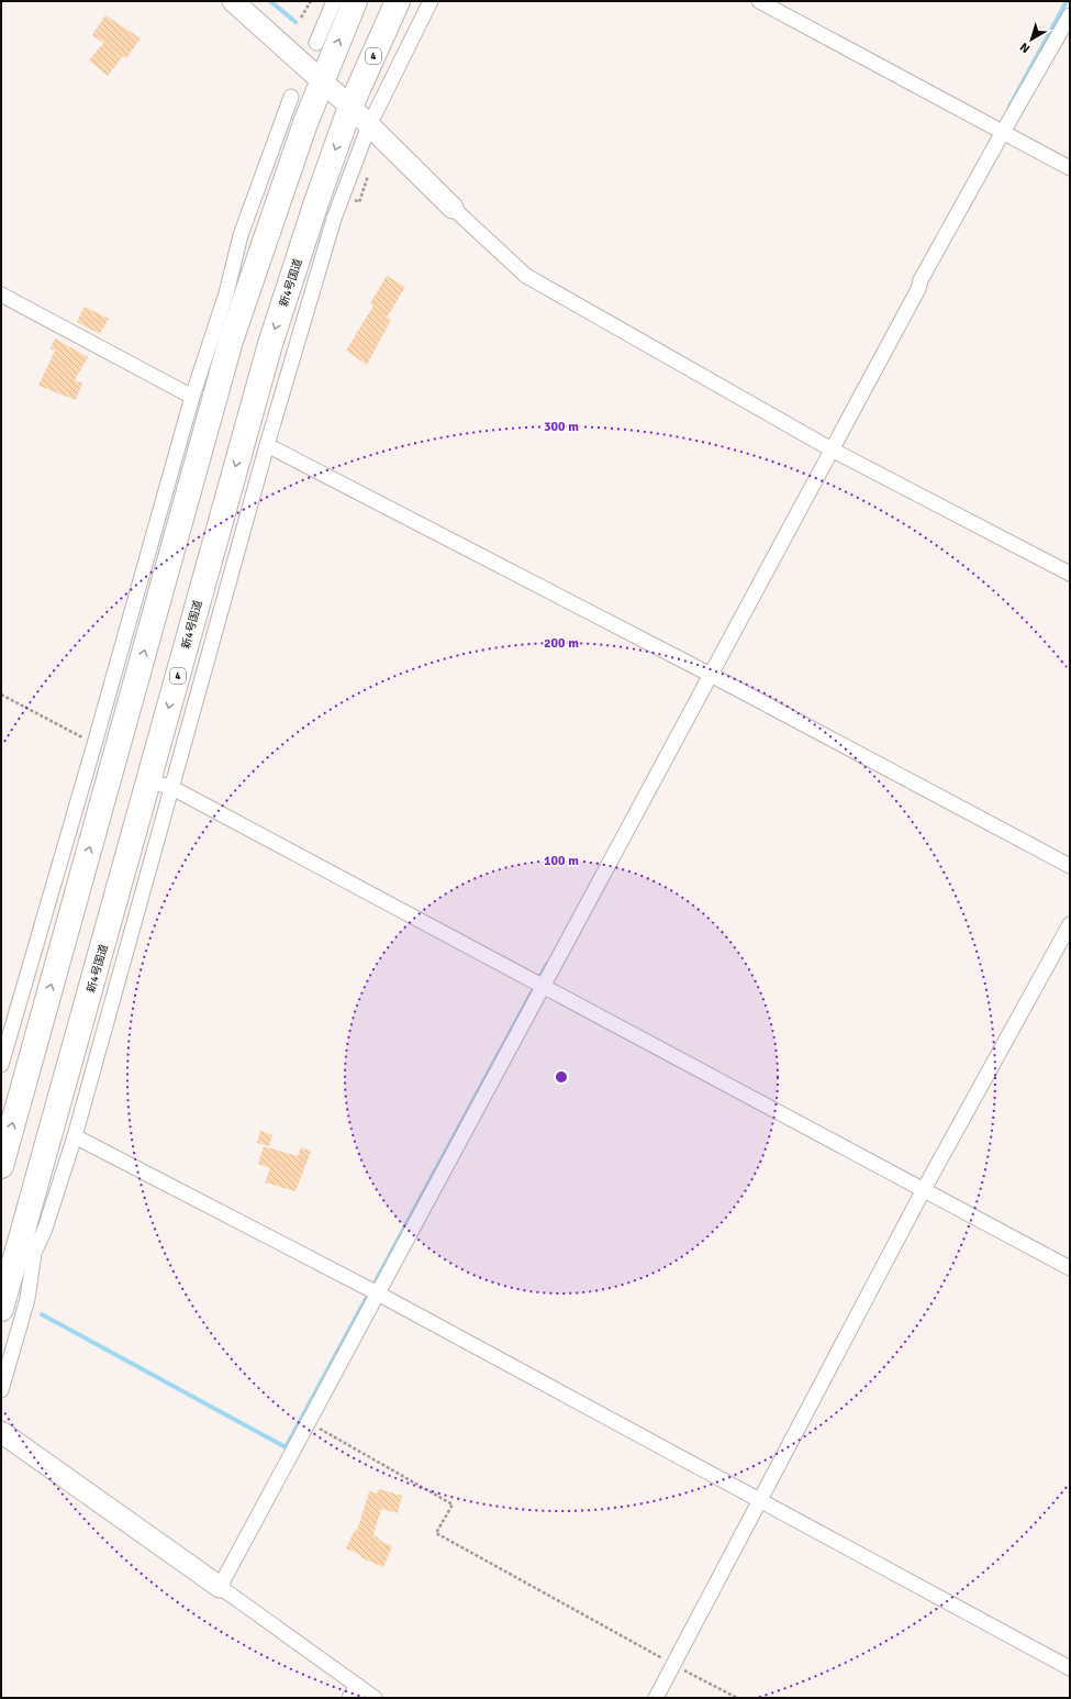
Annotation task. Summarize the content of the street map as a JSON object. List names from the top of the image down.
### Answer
{
  "streets": {
    "highway": ["4", "新4号国道"]
  },
  "north": "bottom left",
  "rings": ["300 m", "200 m", "100 m"]
}
